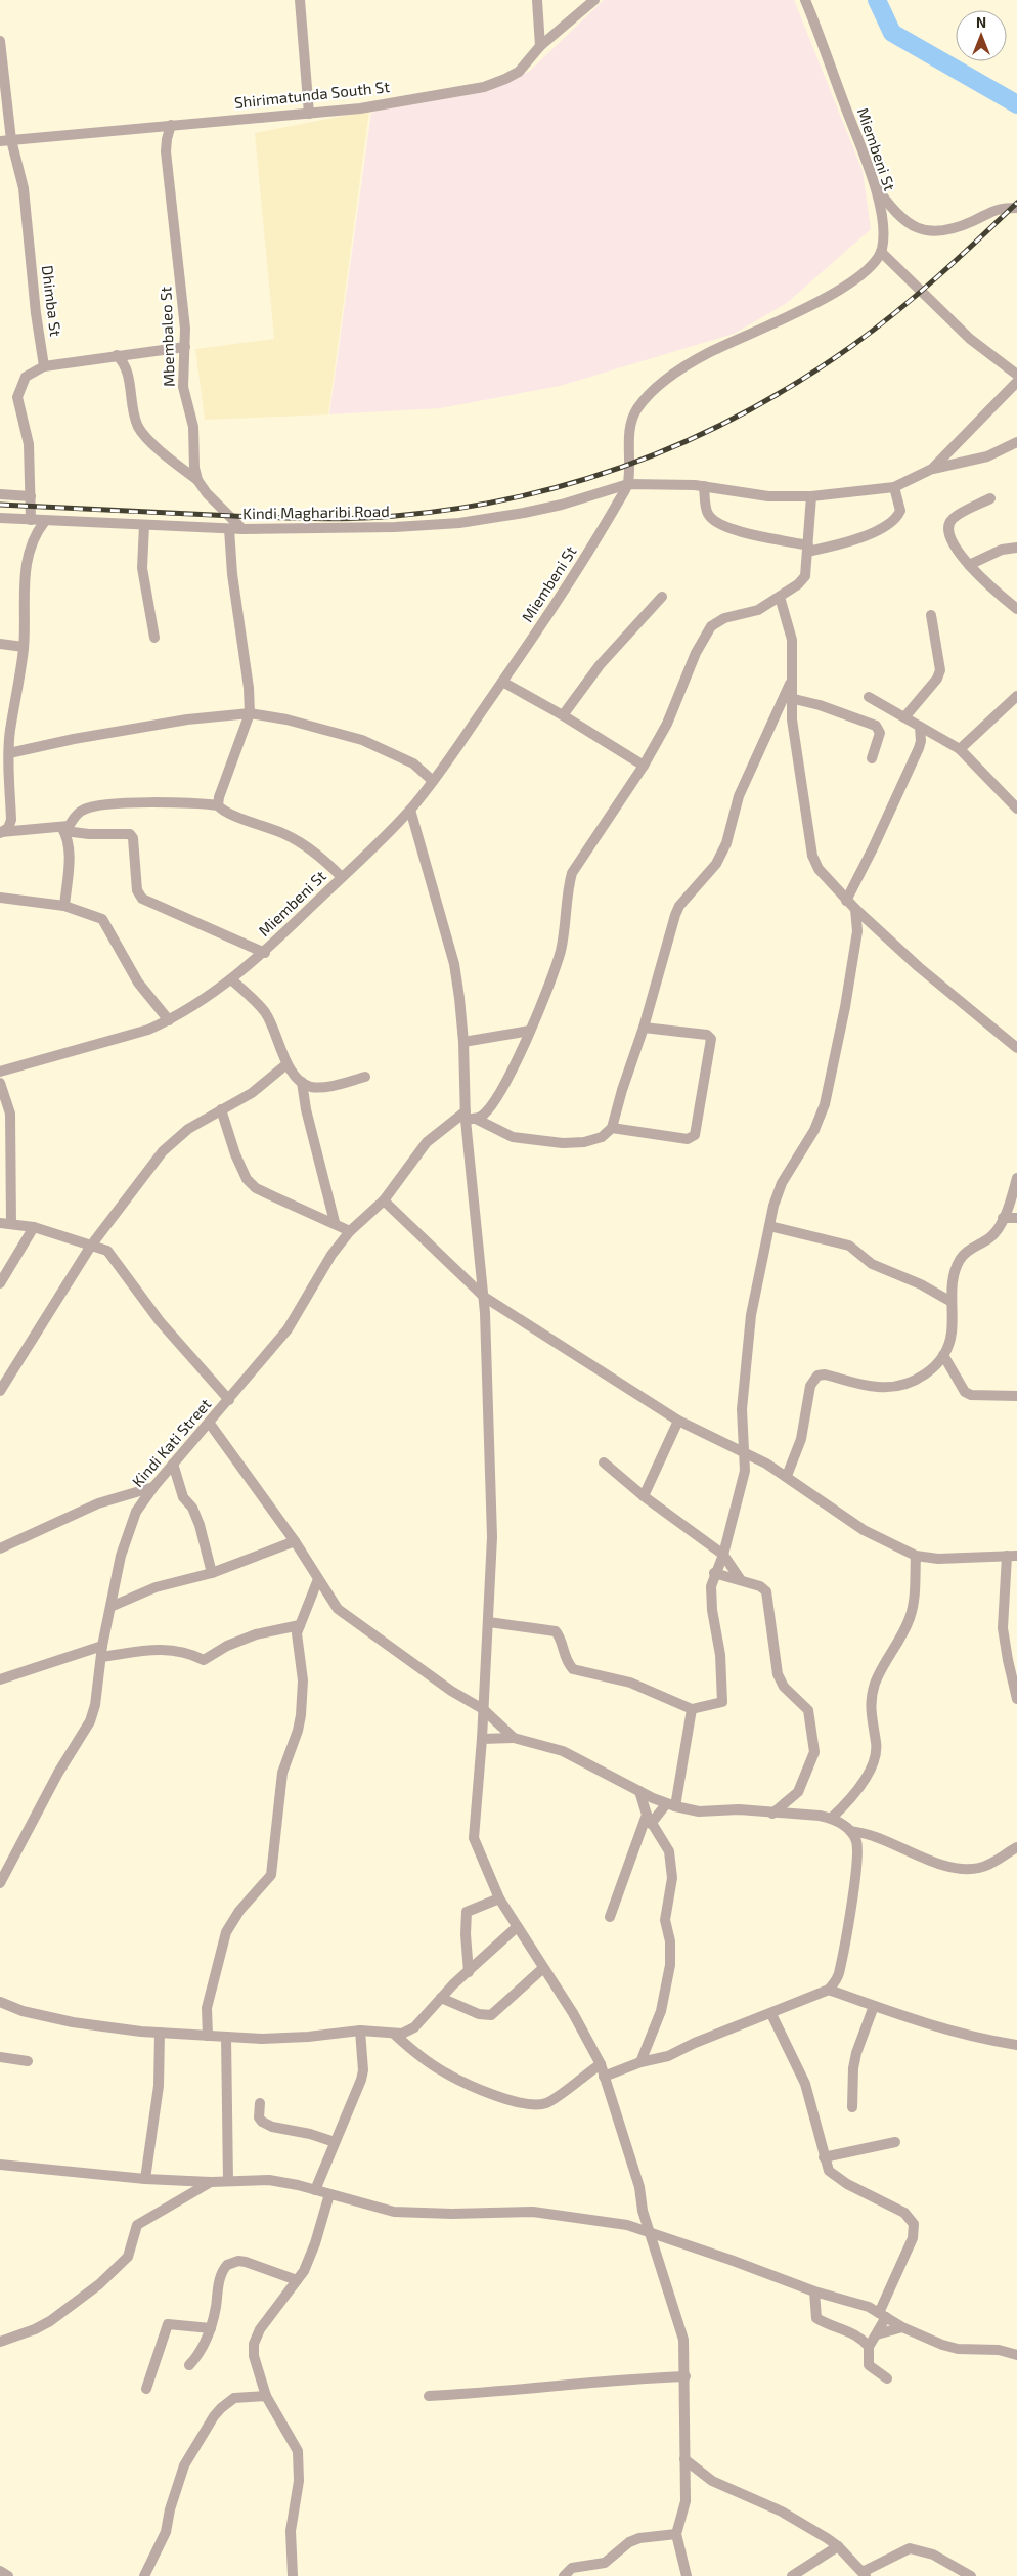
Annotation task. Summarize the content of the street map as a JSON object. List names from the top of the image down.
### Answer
{
  "streets": {
    "street": [
      "Shirimatunda South St",
      "Miembeni St",
      "Dhimba St",
      "Mbembaleo St",
      "Kindi Magharibi Road",
      "Kindi Kati Street"
    ]
  },
  "crossings": [
    ["Shirimatunda South St", "Dhimba St"],
    ["Shirimatunda South St", "Mbembaleo St"],
    ["Miembeni St", "Kindi Magharibi Road"],
    ["Kindi Magharibi Road", "Kindi Kati Street"]
  ],
  "north": "top"
}
